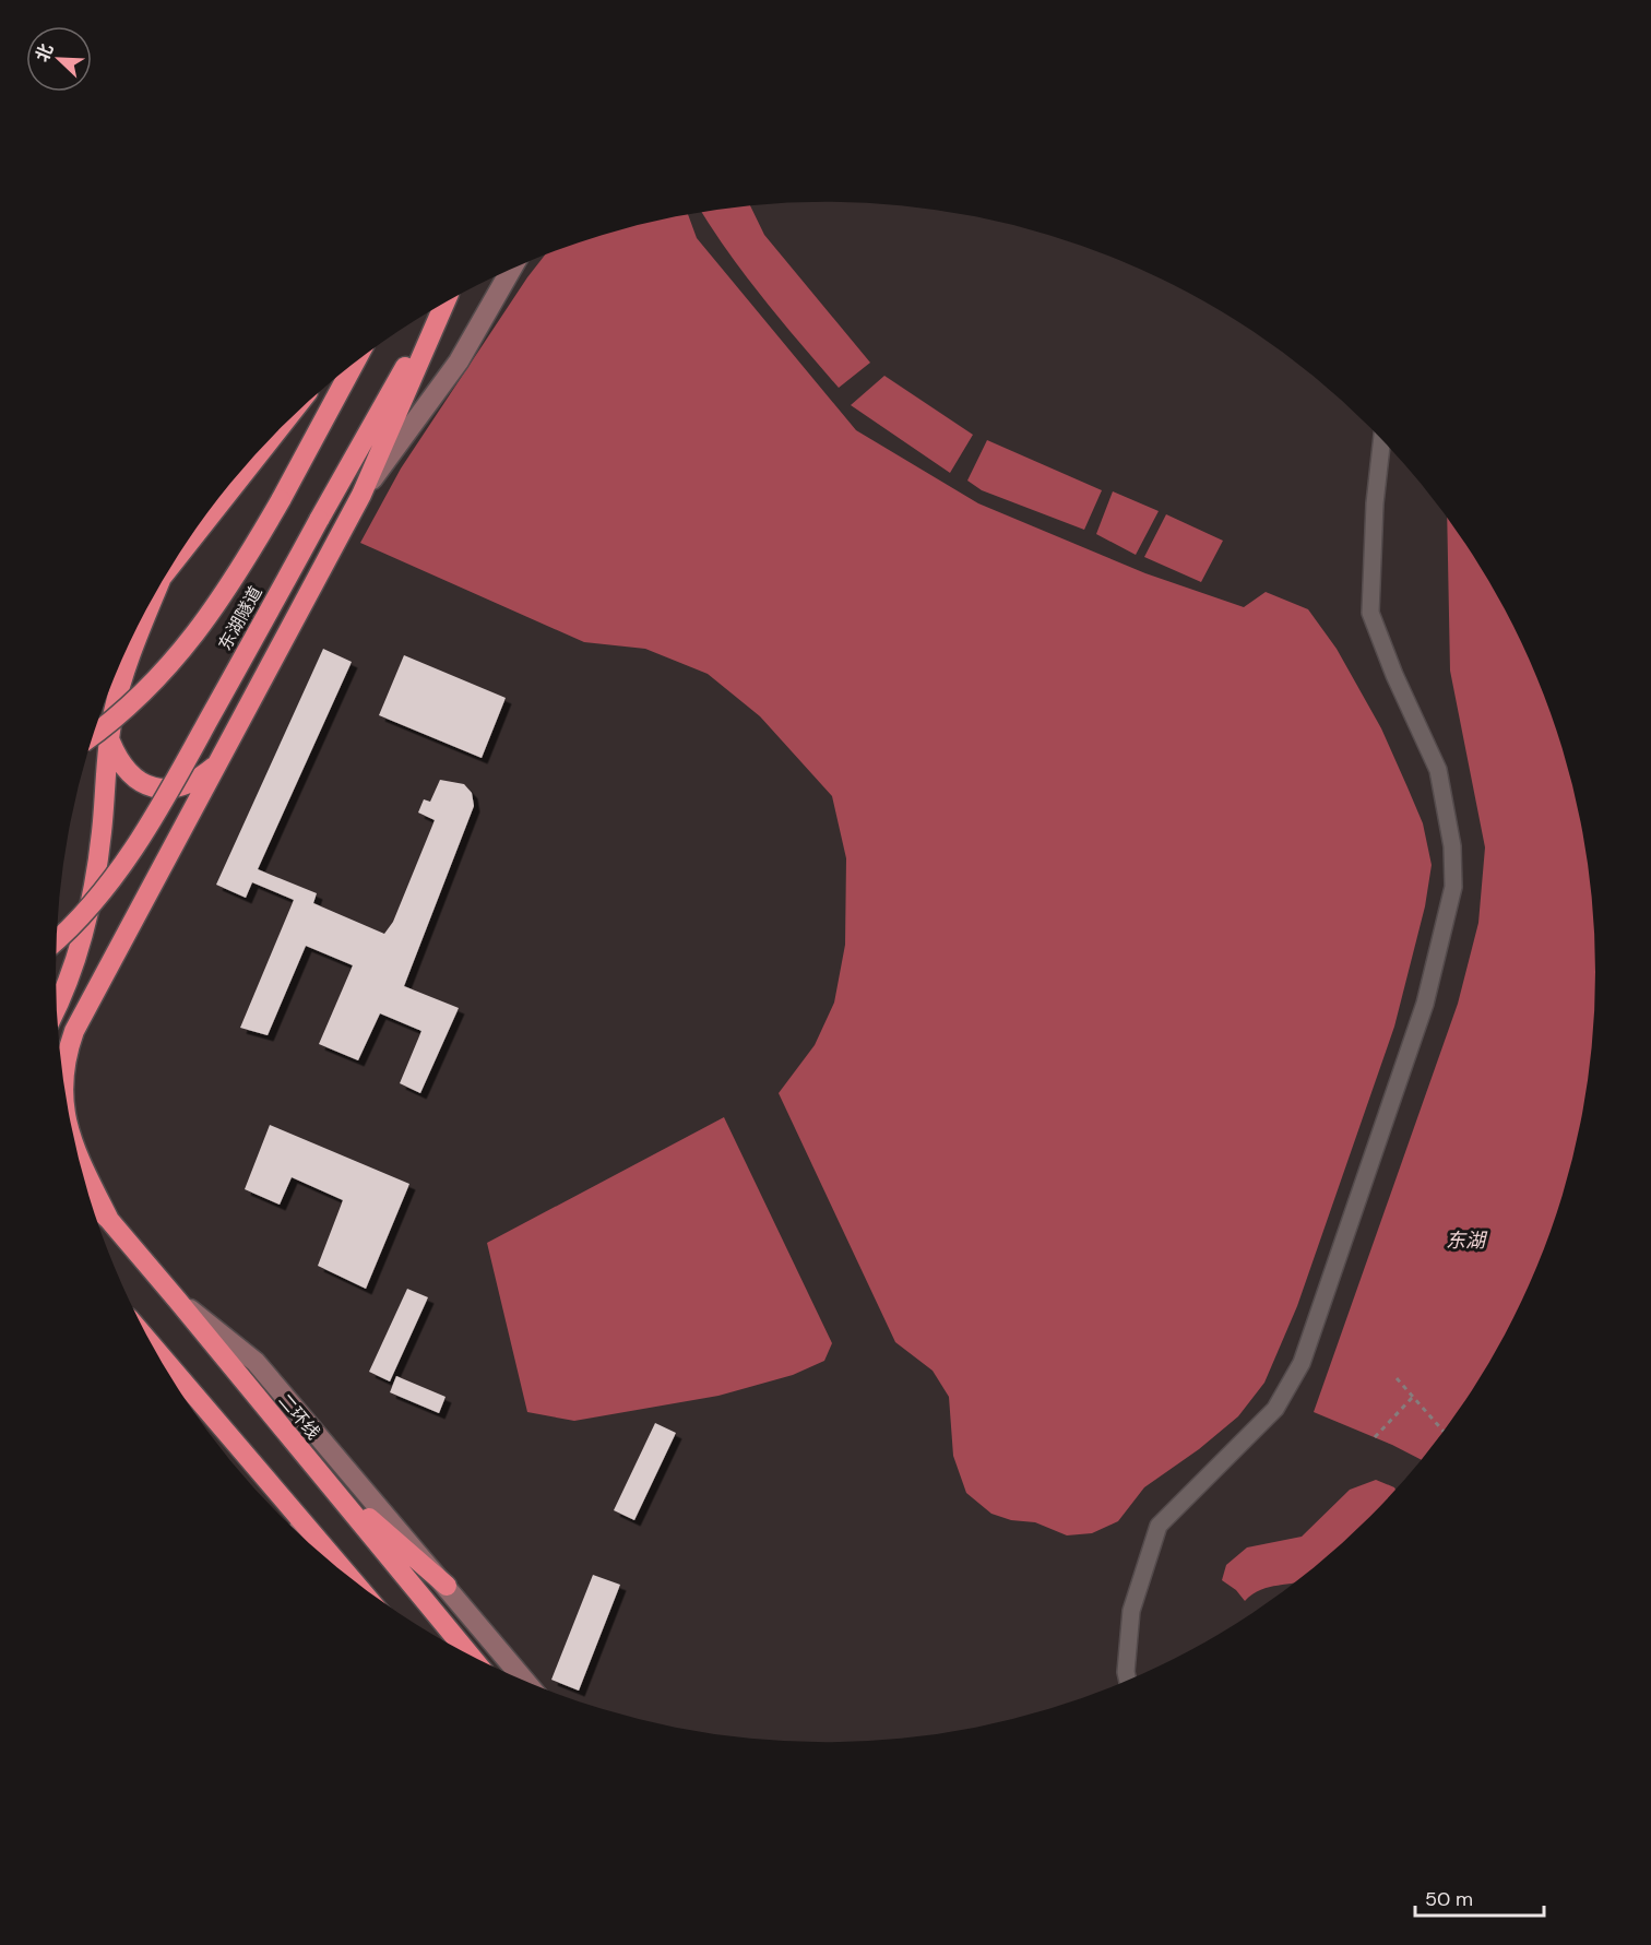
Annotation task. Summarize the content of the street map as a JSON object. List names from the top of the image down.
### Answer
{
  "streets": {
    "highway": ["东湖隧道", "二环线"]
  },
  "water": ["东湖"],
  "scale_bar": "50 m",
  "north": "top left"
}
